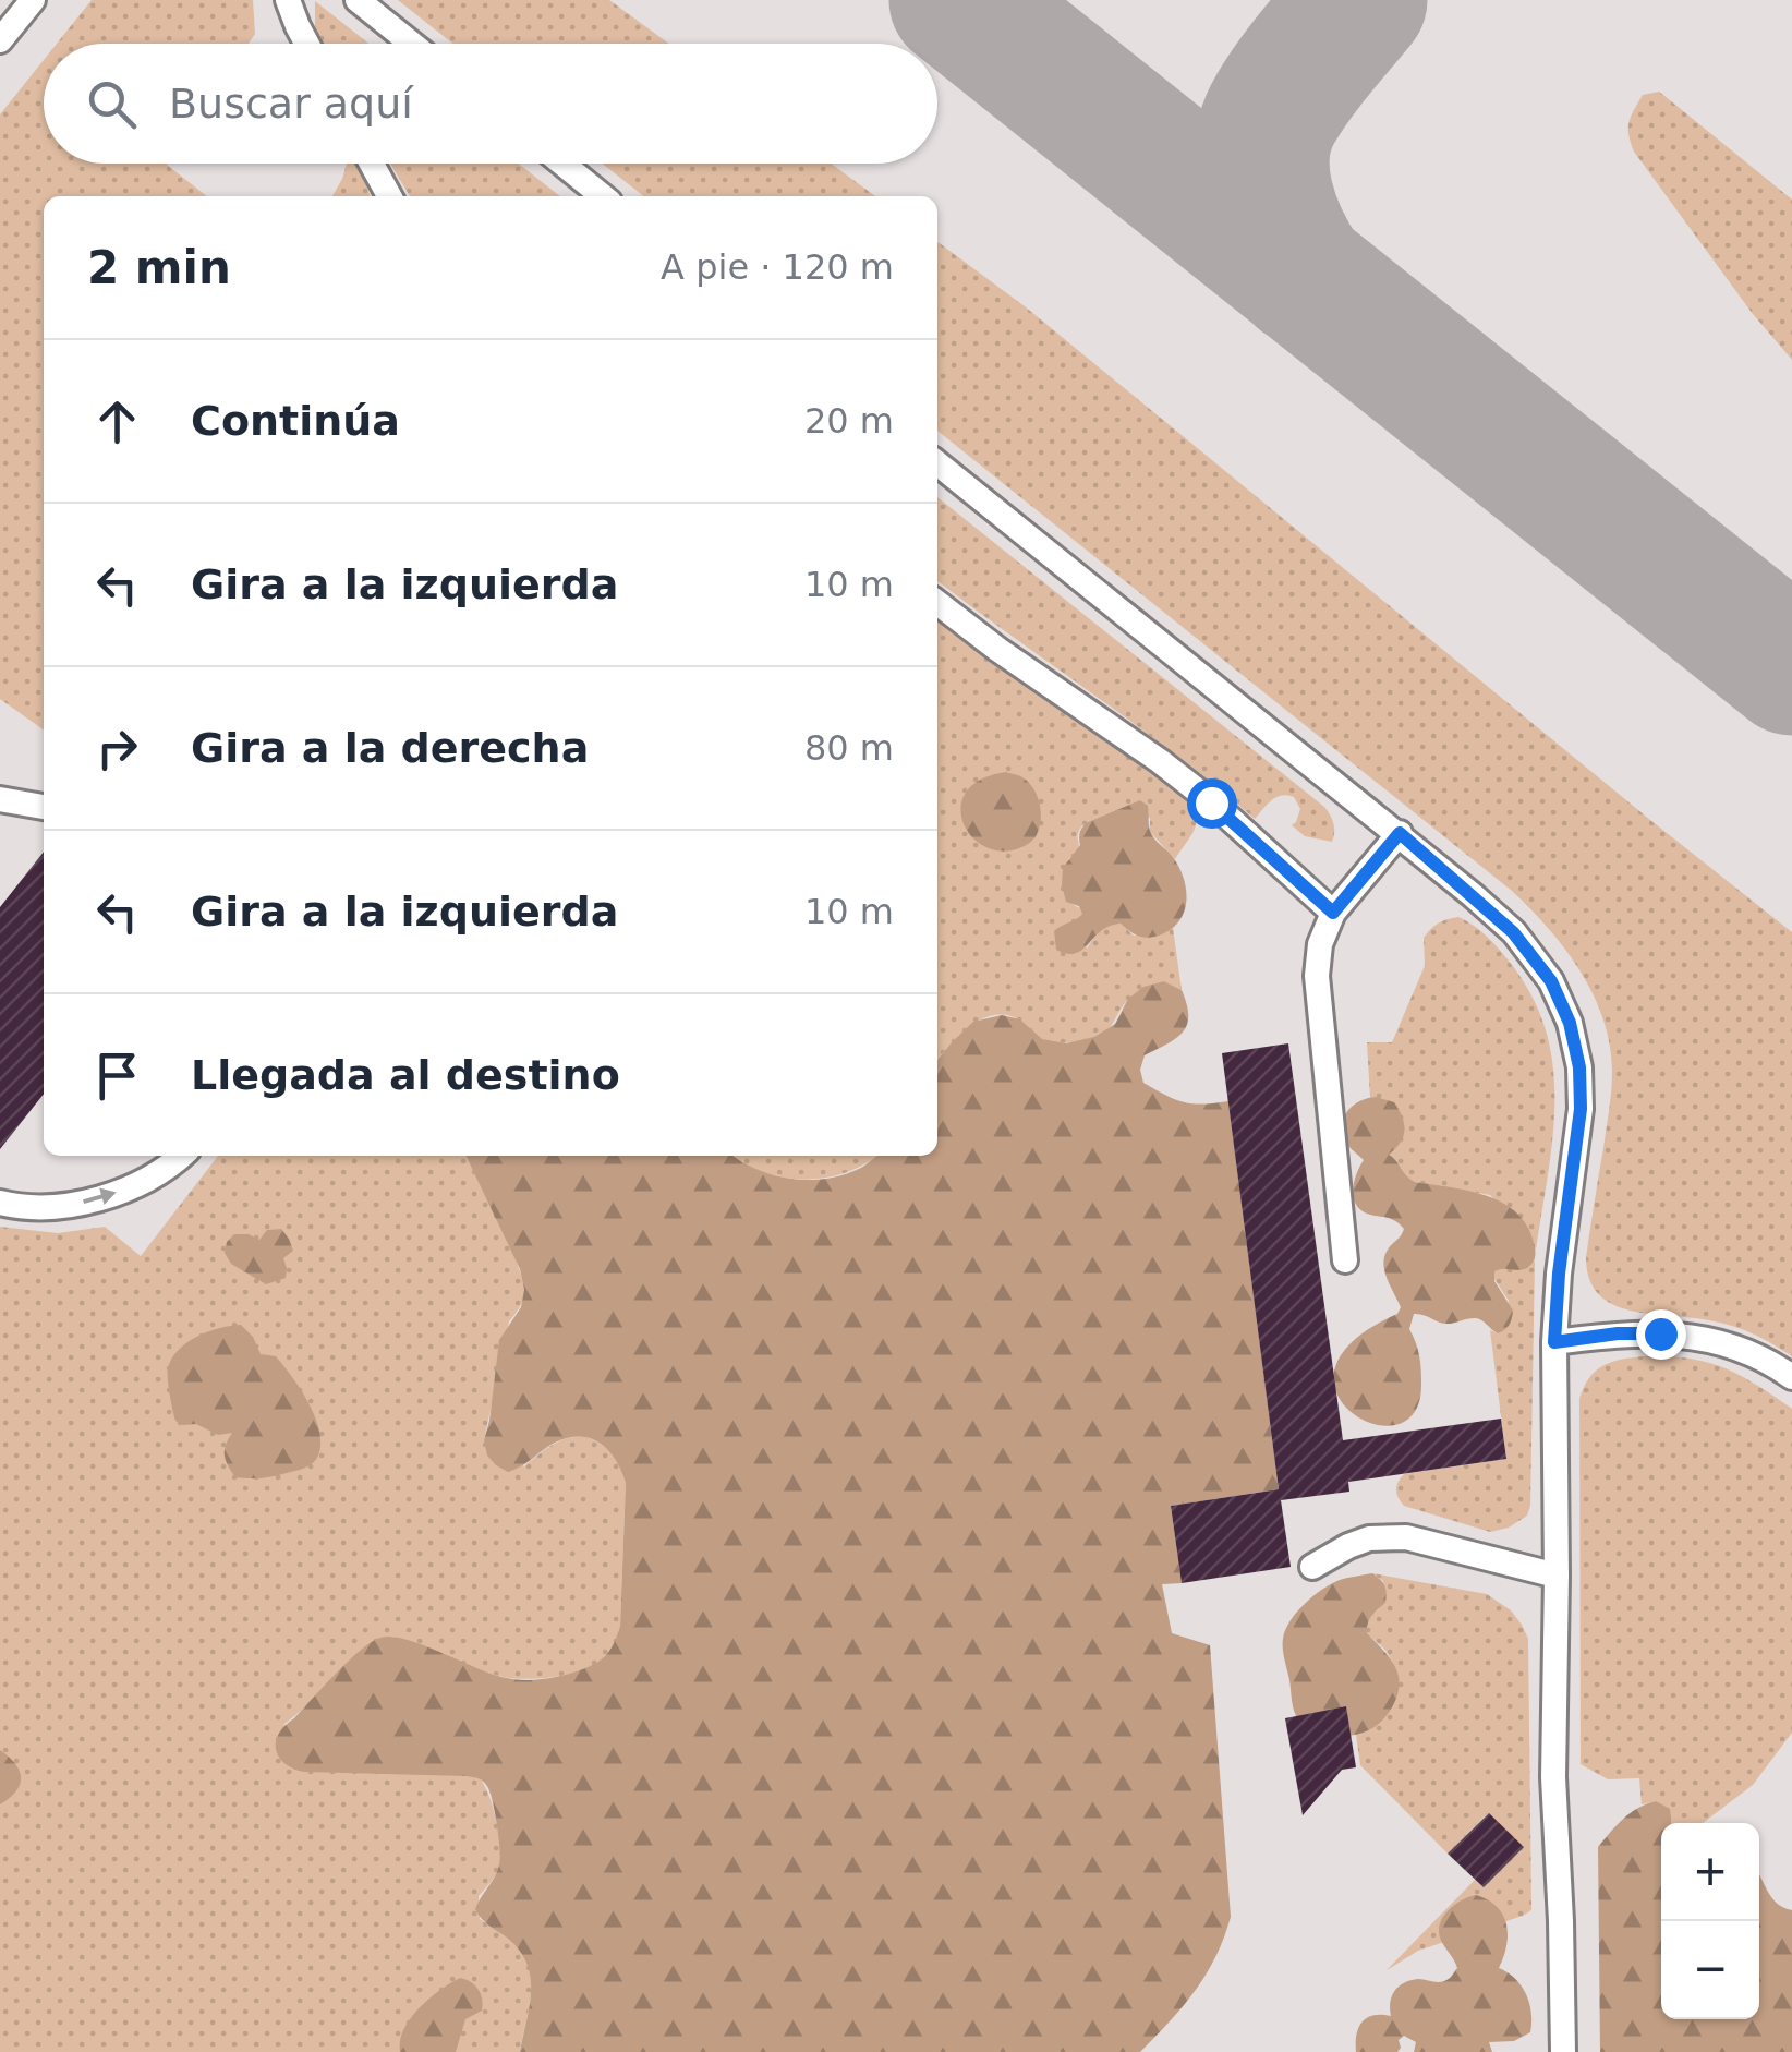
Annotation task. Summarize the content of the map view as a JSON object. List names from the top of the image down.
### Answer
{
  "page": {
    "search": "Buscar aquí",
    "heading": ["2 min", "A pie · 120 m"],
    "list": [
      ["Continúa", "20 m"],
      ["Gira a la izquierda", "10 m"],
      ["Gira a la derecha", "80 m"],
      ["Gira a la izquierda", "10 m"],
      "Llegada al destino"
    ],
    "map_buttons": ["+", "−"]
  }
}
